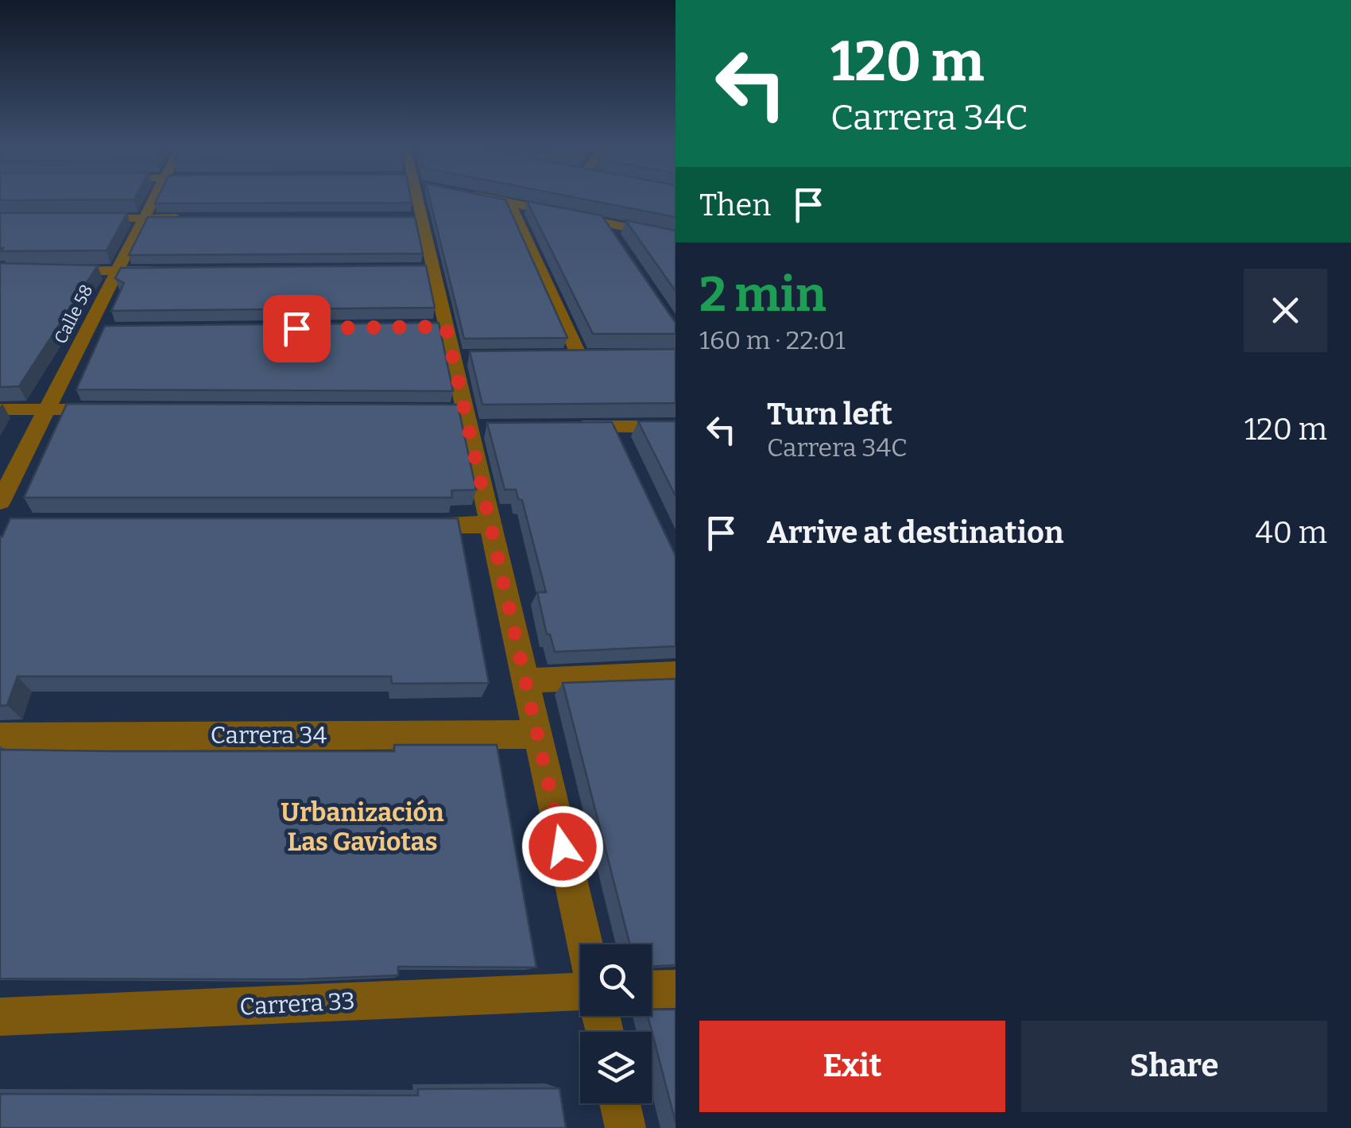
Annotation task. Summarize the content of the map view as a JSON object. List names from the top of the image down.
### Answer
{
  "streets": {
    "street": ["Calle 58", "Carrera 34", "Carrera 33"]
  },
  "districts": ["Urbanización Las Gaviotas"],
  "page": {
    "turn": ["120 m", "Carrera 34C"],
    "then": "Then",
    "heading": ["2 min", "160 m · 22:01"],
    "list": [
      {
        "name": "Turn left",
        "note": "Carrera 34C",
        "value": "120 m"
      },
      {
        "name": "Arrive at destination",
        "value": "40 m"
      }
    ],
    "buttons": ["Exit", "Share"]
  }
}
